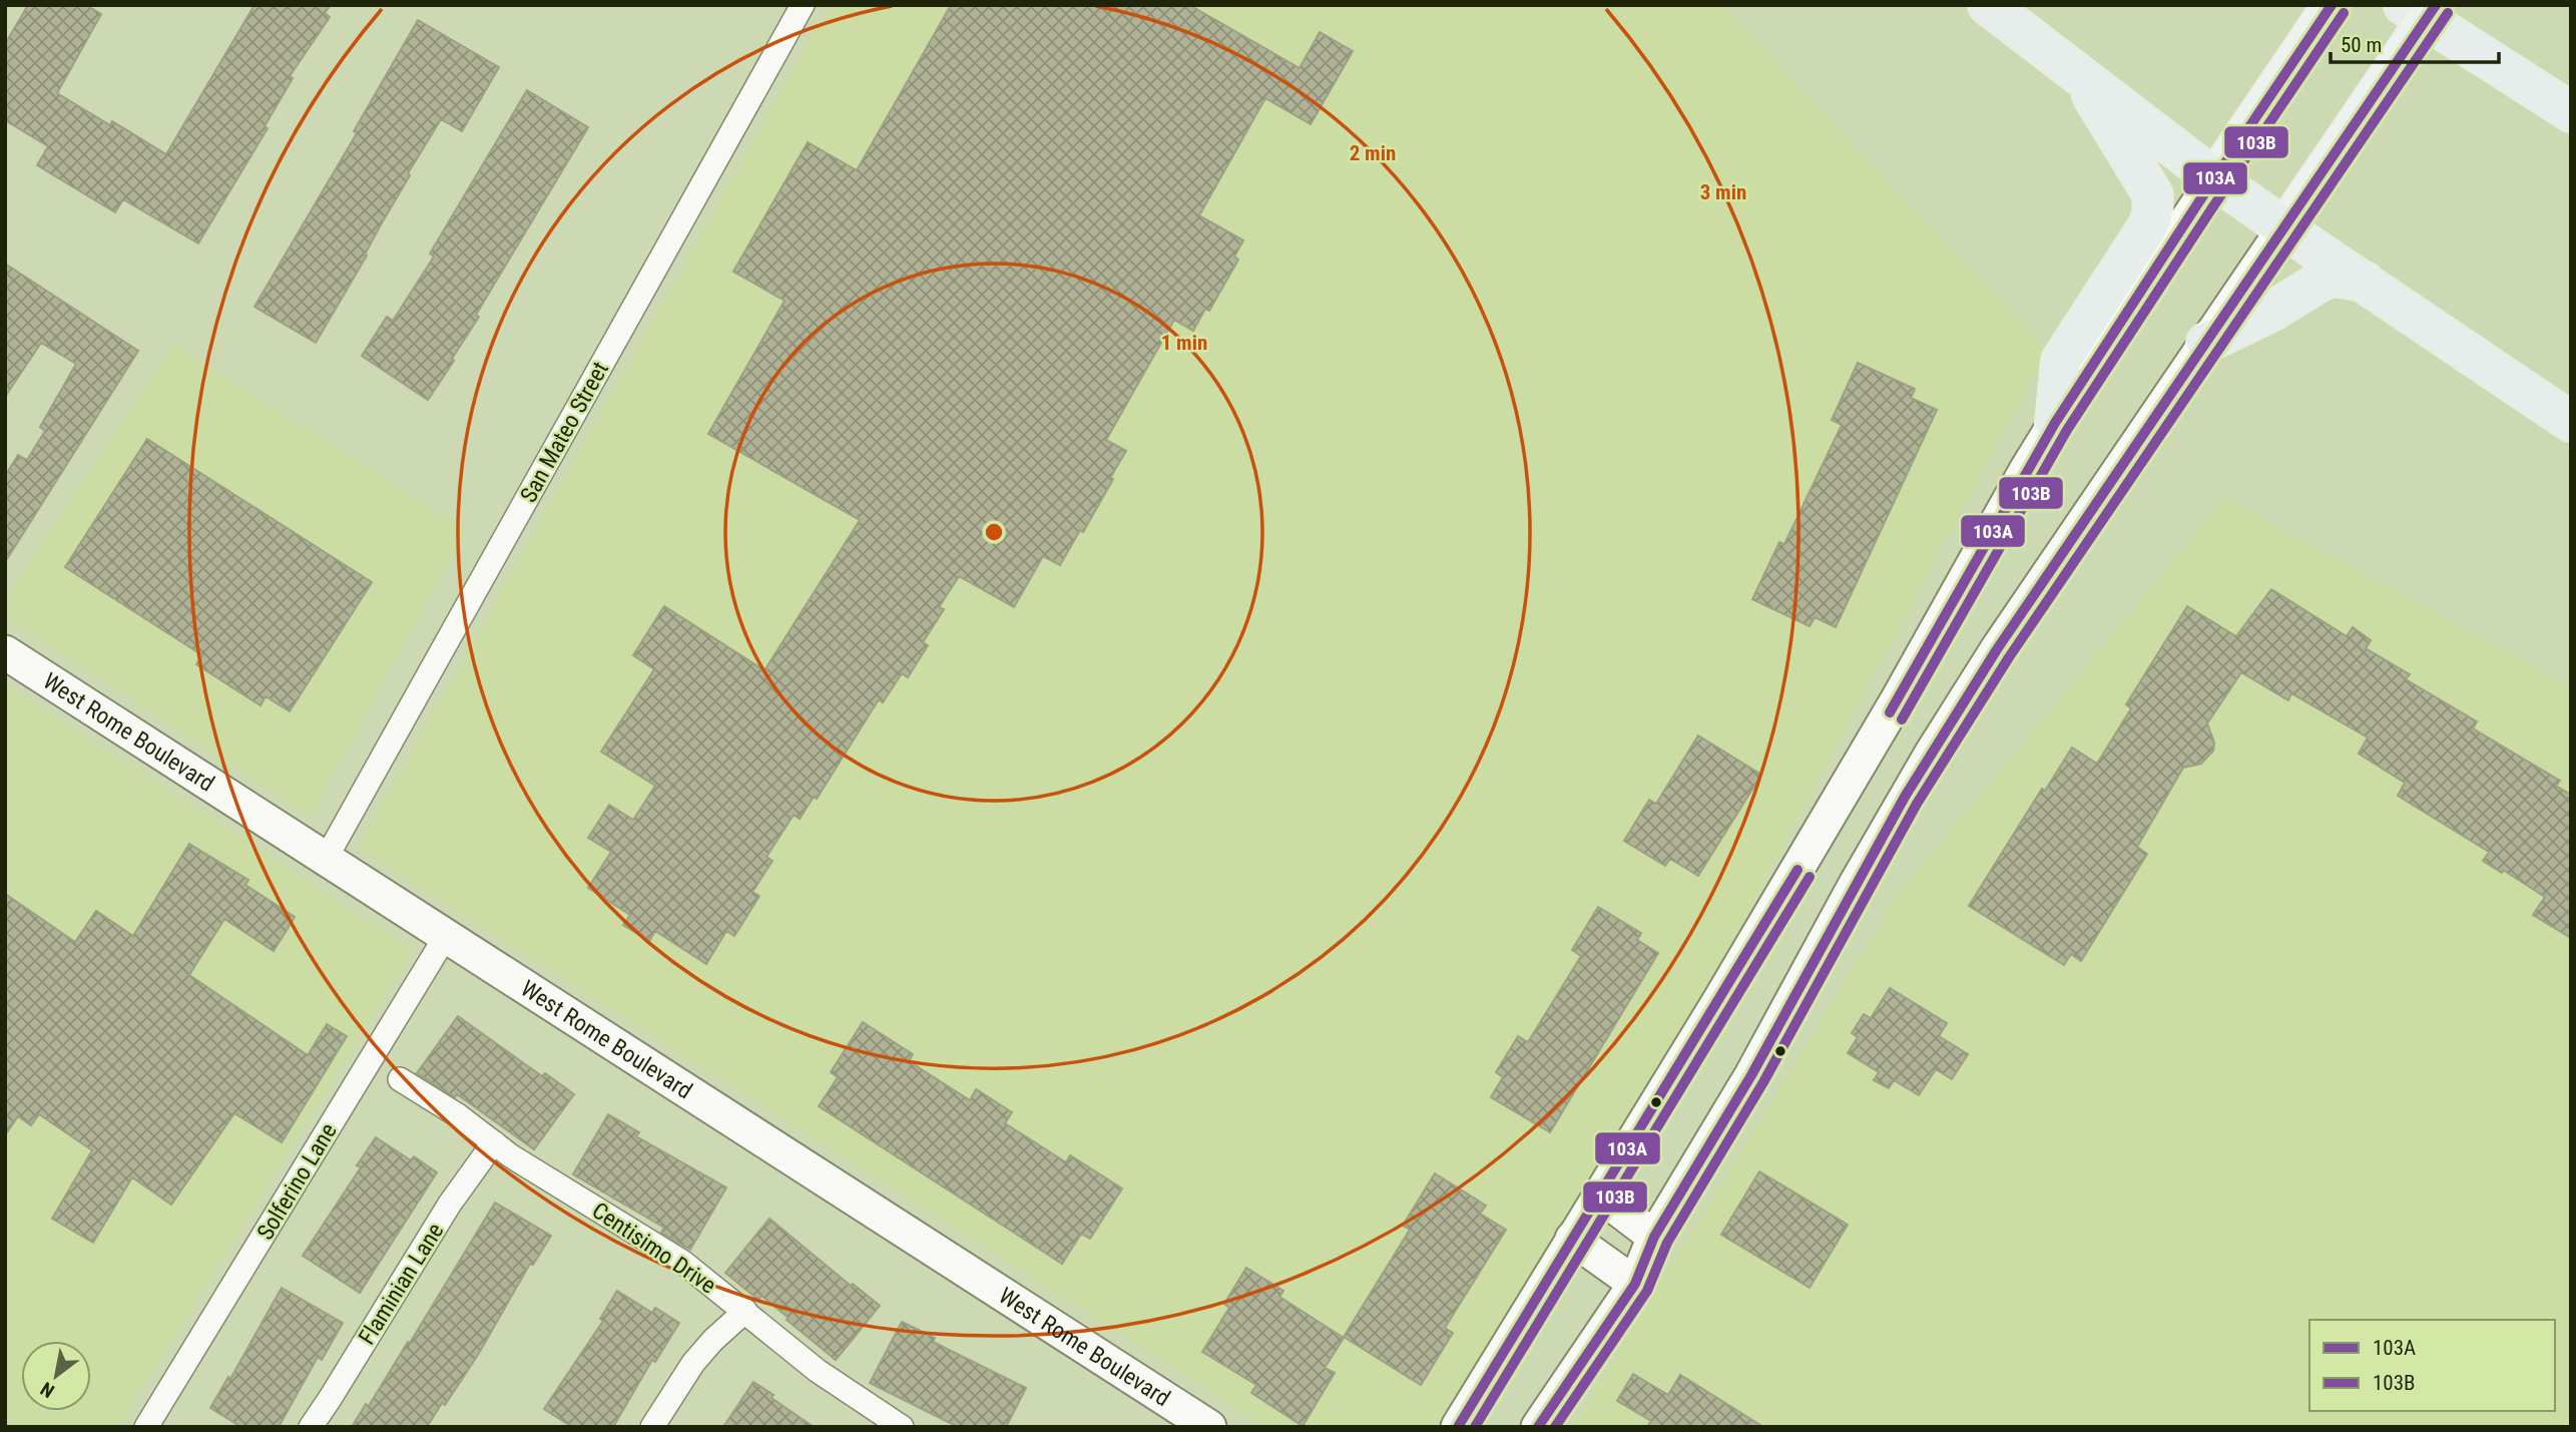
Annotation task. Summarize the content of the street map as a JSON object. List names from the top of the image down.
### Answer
{
  "streets": {
    "main road": ["West Rome Boulevard"],
    "street": [
      "San Mateo Street",
      "Solferino Lane",
      "Centisimo Drive",
      "Flaminian Lane"
    ]
  },
  "crossings": [
    ["San Mateo Street", "West Rome Boulevard"],
    ["West Rome Boulevard", "Solferino Lane"],
    ["Centisimo Drive", "Flaminian Lane"]
  ],
  "lines": ["transit line 103A", "transit line 103B"],
  "legend": ["103A", "103B"],
  "scale_bar": "50 m",
  "north": "bottom left",
  "rings": ["2 min", "3 min", "1 min"]
}
